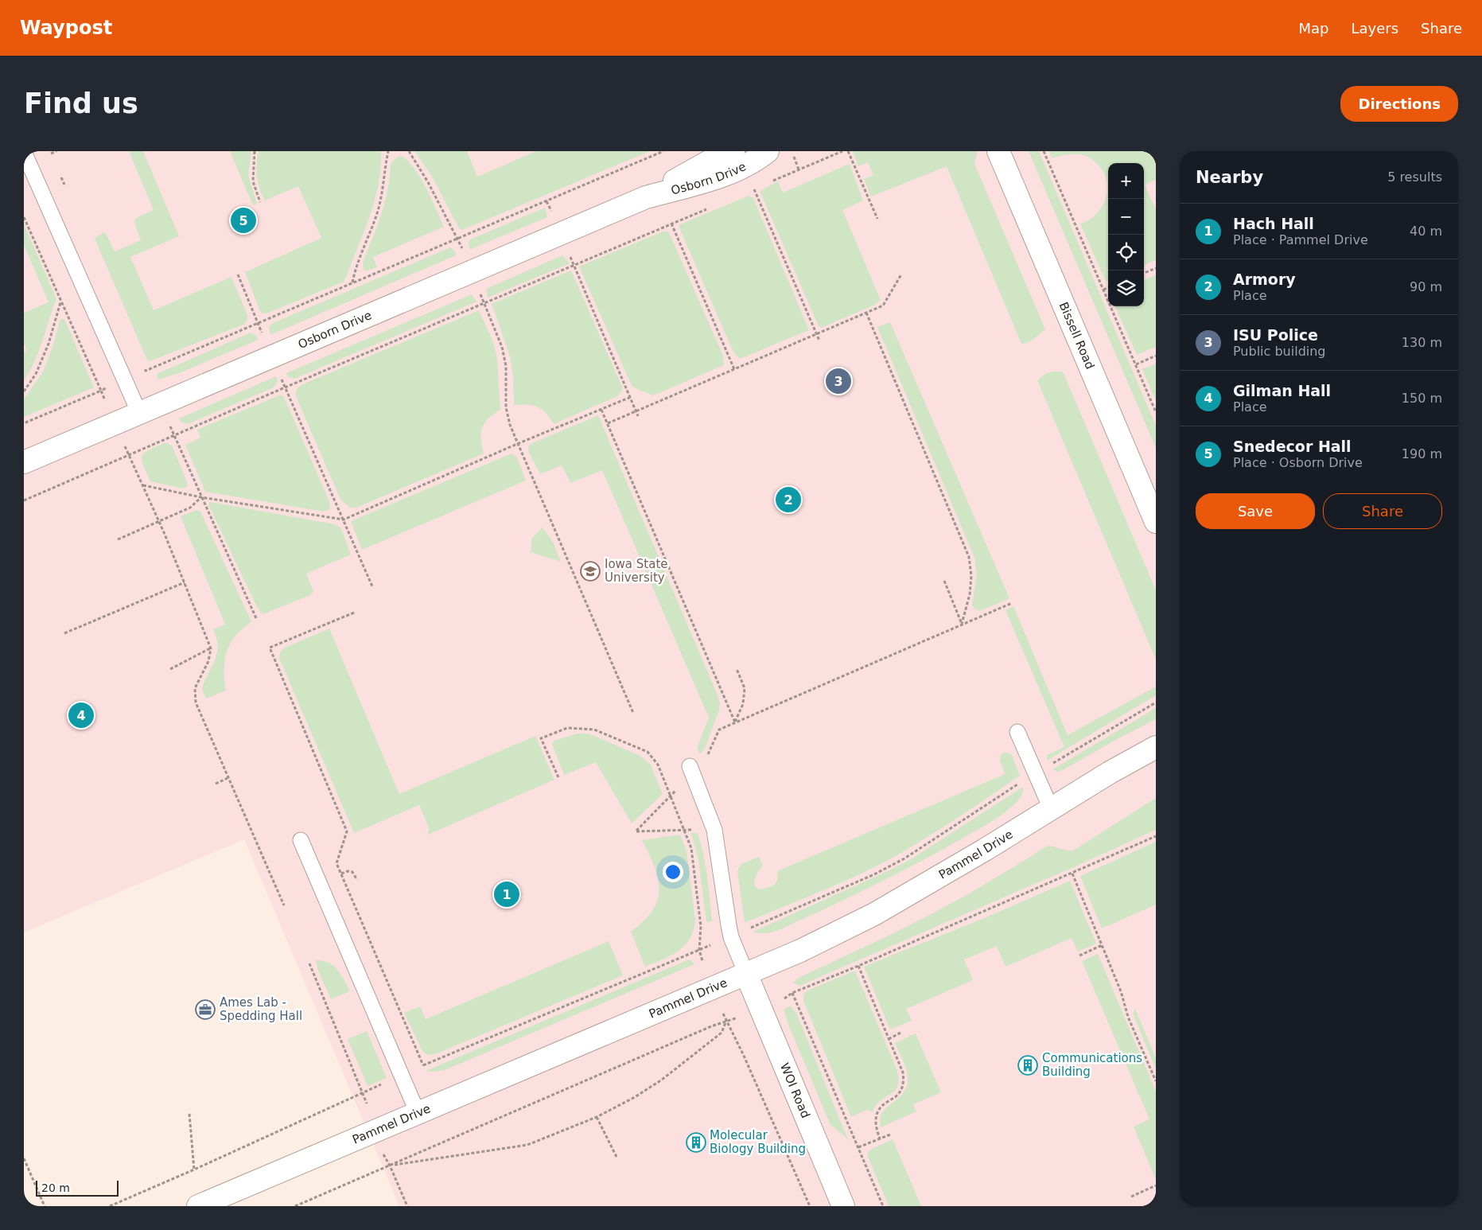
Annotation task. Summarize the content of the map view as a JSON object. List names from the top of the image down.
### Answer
{
  "streets": {
    "street": [
      "Osborn Drive",
      "Bissell Road",
      "Pammel Drive",
      "WOI Road"
    ]
  },
  "crossings": [
    ["Pammel Drive", "WOI Road"]
  ],
  "places": {
    "school or university": ["Iowa State University"],
    "office": ["Ames Lab - Spedding Hall"],
    "building": ["Communications Building", "Molecular Biology Building"]
  },
  "scale_bar": "20 m",
  "page": {
    "header": "Waypost",
    "nav": ["Map", "Layers", "Share"],
    "buttons": [
      "Directions",
      ["Save", "Share"]
    ],
    "title": "Find us",
    "heading": ["Nearby", "5 results"],
    "map_buttons": ["+", "−"],
    "list": [
      {
        "mark": "1",
        "name": "Hach Hall",
        "note": "Place · Pammel Drive",
        "value": "40 m"
      },
      {
        "mark": "2",
        "name": "Armory",
        "note": "Place",
        "value": "90 m"
      },
      {
        "mark": "3",
        "name": "ISU Police",
        "note": "Public building",
        "value": "130 m"
      },
      {
        "mark": "4",
        "name": "Gilman Hall",
        "note": "Place",
        "value": "150 m"
      },
      {
        "mark": "5",
        "name": "Snedecor Hall",
        "note": "Place · Osborn Drive",
        "value": "190 m"
      }
    ],
    "pins": [
      "5",
      "3",
      "2",
      "4",
      "1"
    ],
    "scale": "20 m"
  }
}
